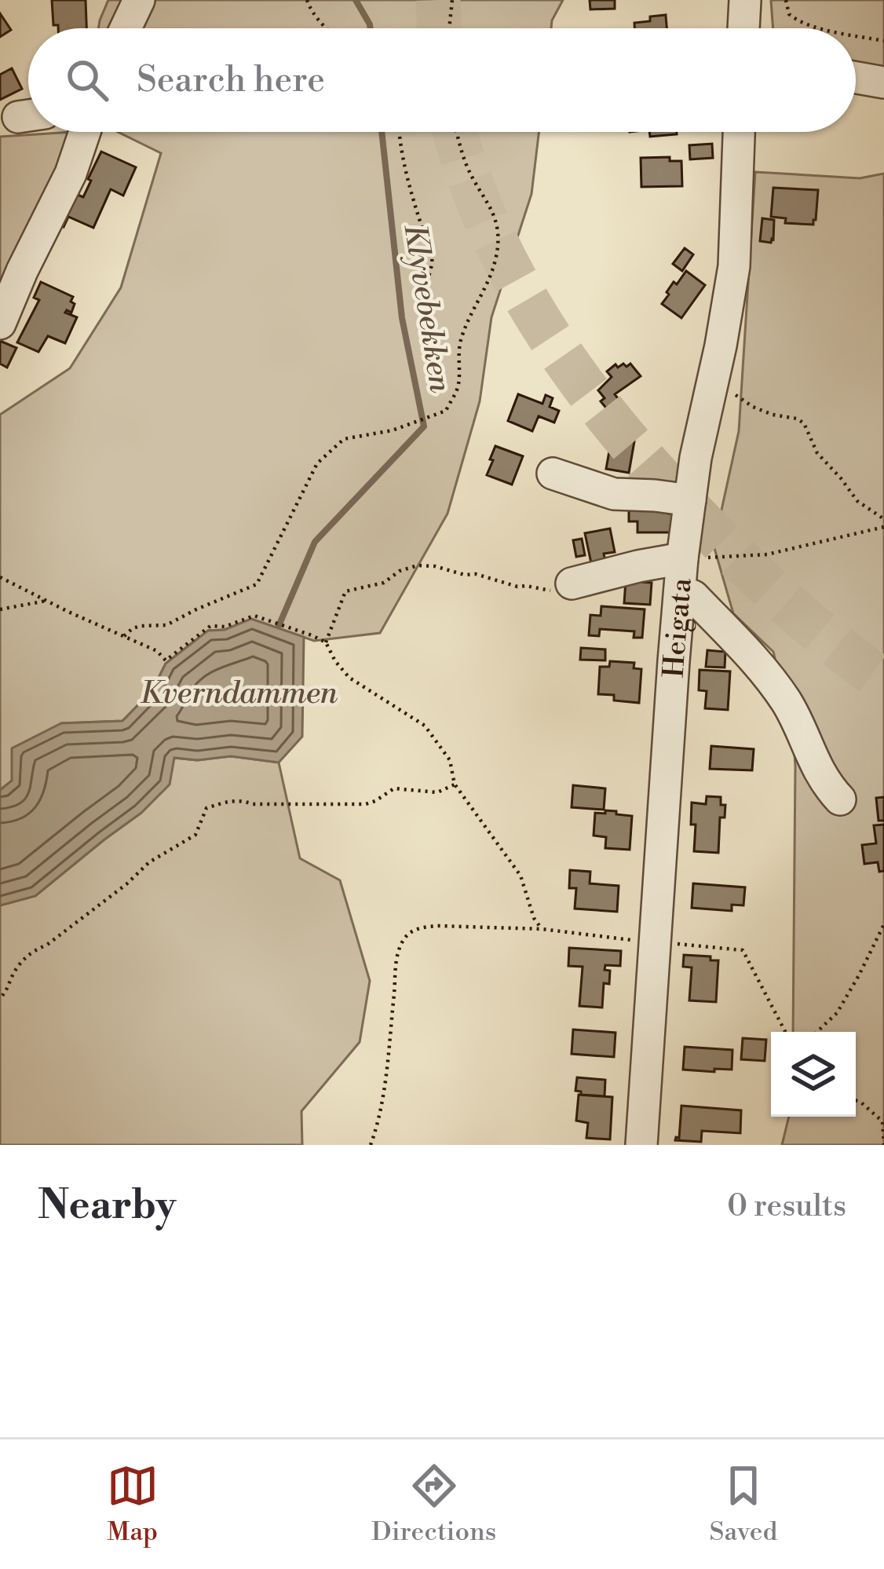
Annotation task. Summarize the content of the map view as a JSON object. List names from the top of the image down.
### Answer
{
  "streets": {
    "street": ["Heigata"]
  },
  "water": ["Klyvebekken", "Kverndammen"],
  "page": {
    "search": "Search here",
    "heading": ["Nearby", "0 results"],
    "nav": ["Map", "Directions", "Saved"]
  }
}
